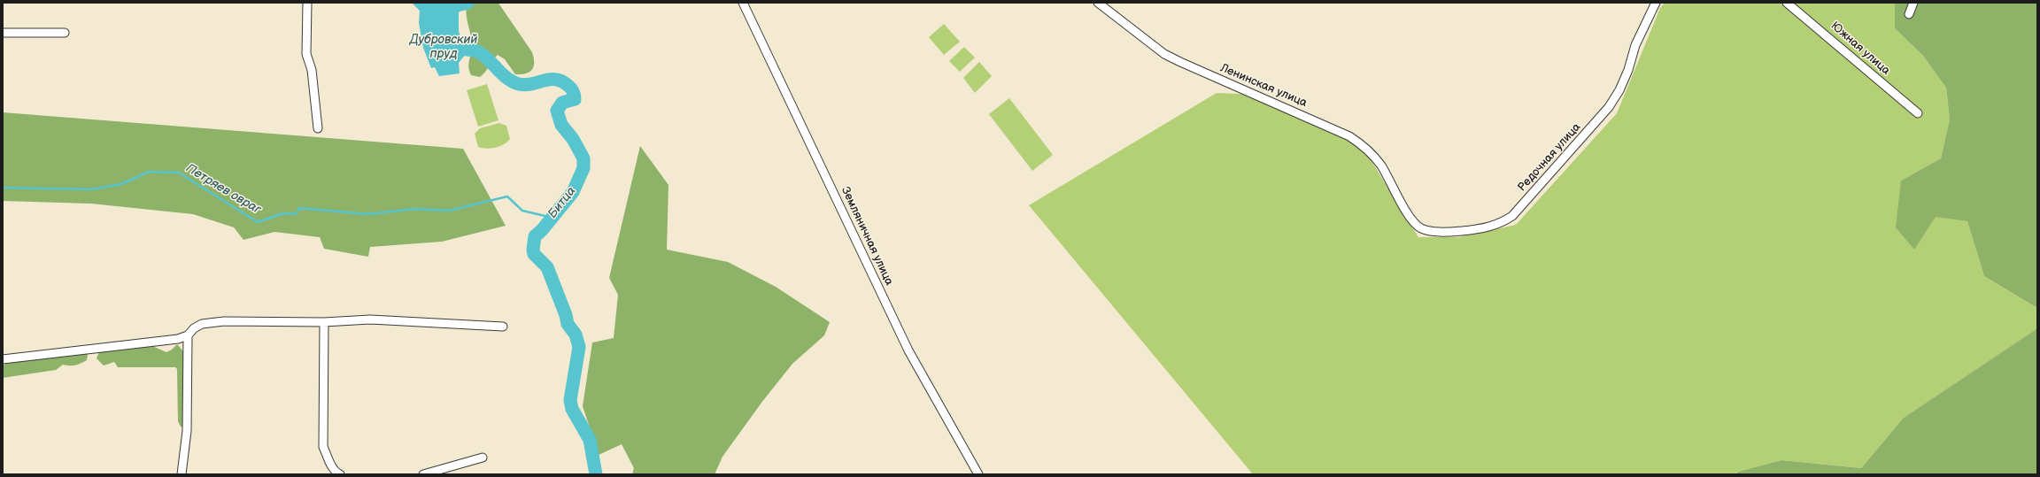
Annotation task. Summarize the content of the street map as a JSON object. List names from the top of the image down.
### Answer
{
  "streets": {
    "street": [
      "Южная улица",
      "Ленинская улица",
      "Редочная улица",
      "Земляничная улица"
    ]
  },
  "crossings": [
    ["Ленинская улица", "Редочная улица"]
  ],
  "water": ["Дубровский пруд", "Петряев овраг", "Битца"]
}
